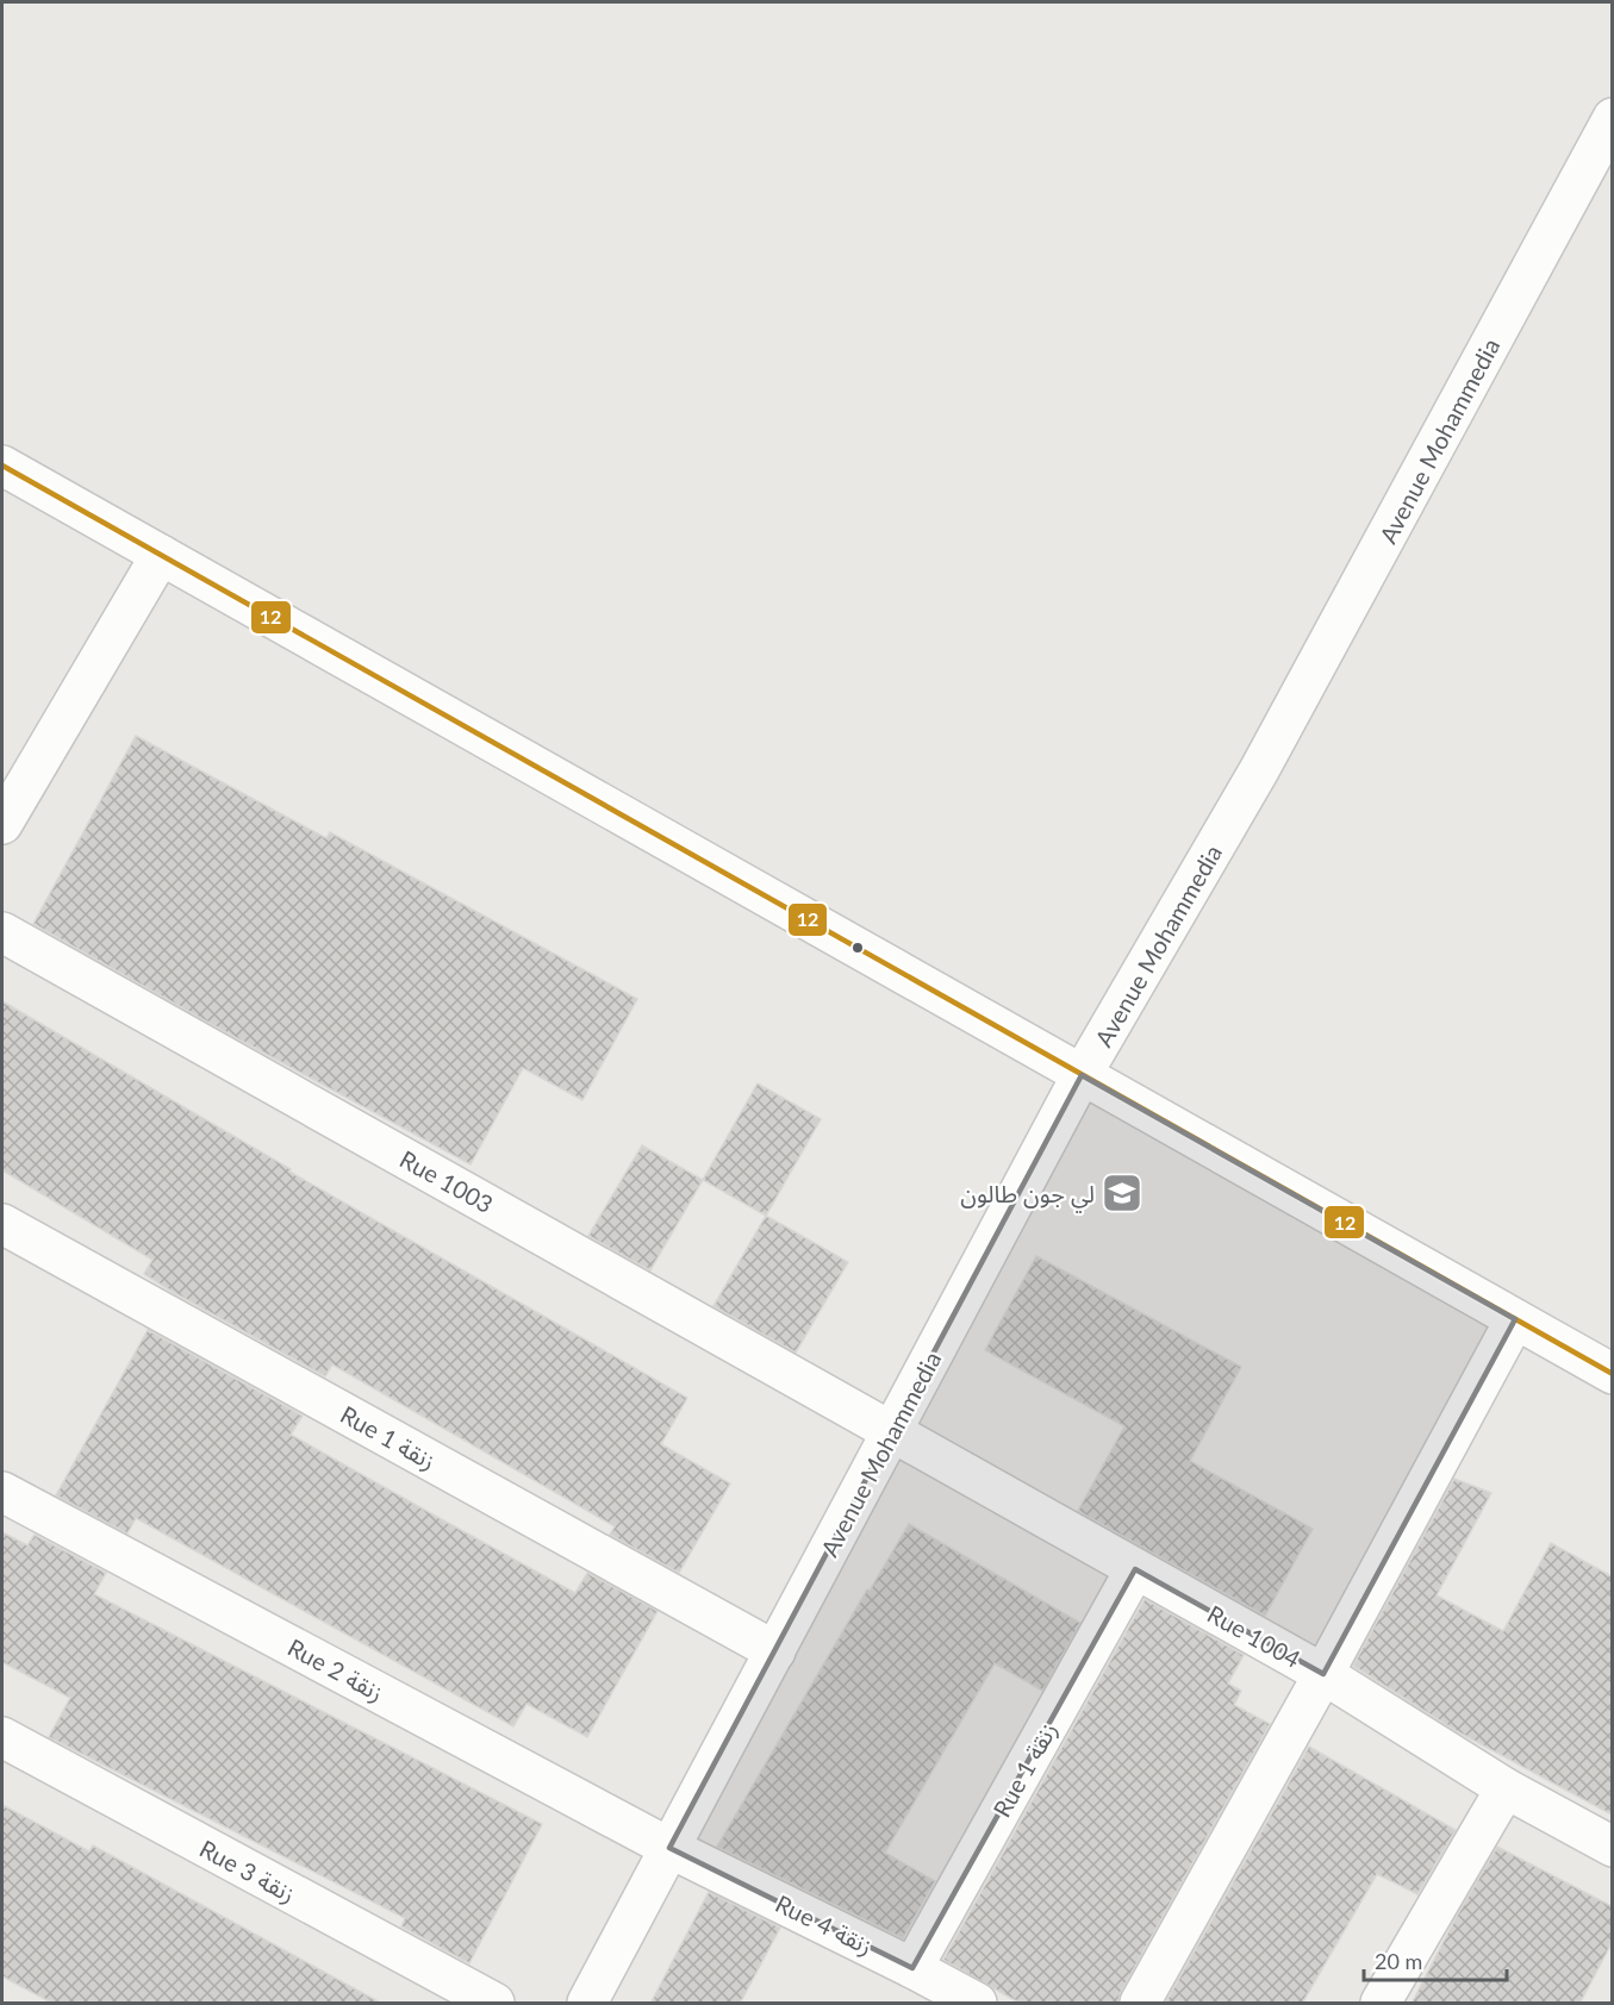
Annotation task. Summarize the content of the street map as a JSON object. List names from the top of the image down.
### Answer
{
  "streets": {
    "street": [
      "Avenue Mohammedia",
      "Rue 1003",
      "Rue 1 زنقة",
      "Rue 1004",
      "Rue 2 زنقة",
      "Rue 3 زنقة",
      "Rue 4 زنقة"
    ]
  },
  "crossings": [
    ["Avenue Mohammedia", "Rue 1003"],
    ["Avenue Mohammedia", "Rue 1 زنقة"],
    ["Avenue Mohammedia", "Rue 1004"],
    ["Avenue Mohammedia", "Rue 2 زنقة"],
    ["Avenue Mohammedia", "Rue 4 زنقة"],
    ["Rue 1003", "Rue 1004"],
    ["Rue 1 زنقة", "Rue 1004"],
    ["Rue 1 زنقة", "Rue 4 زنقة"],
    ["Rue 2 زنقة", "Rue 4 زنقة"]
  ],
  "places": {
    "school or university": ["لي جون طالون"]
  },
  "lines": ["transit line 12"],
  "scale_bar": "20 m"
}
